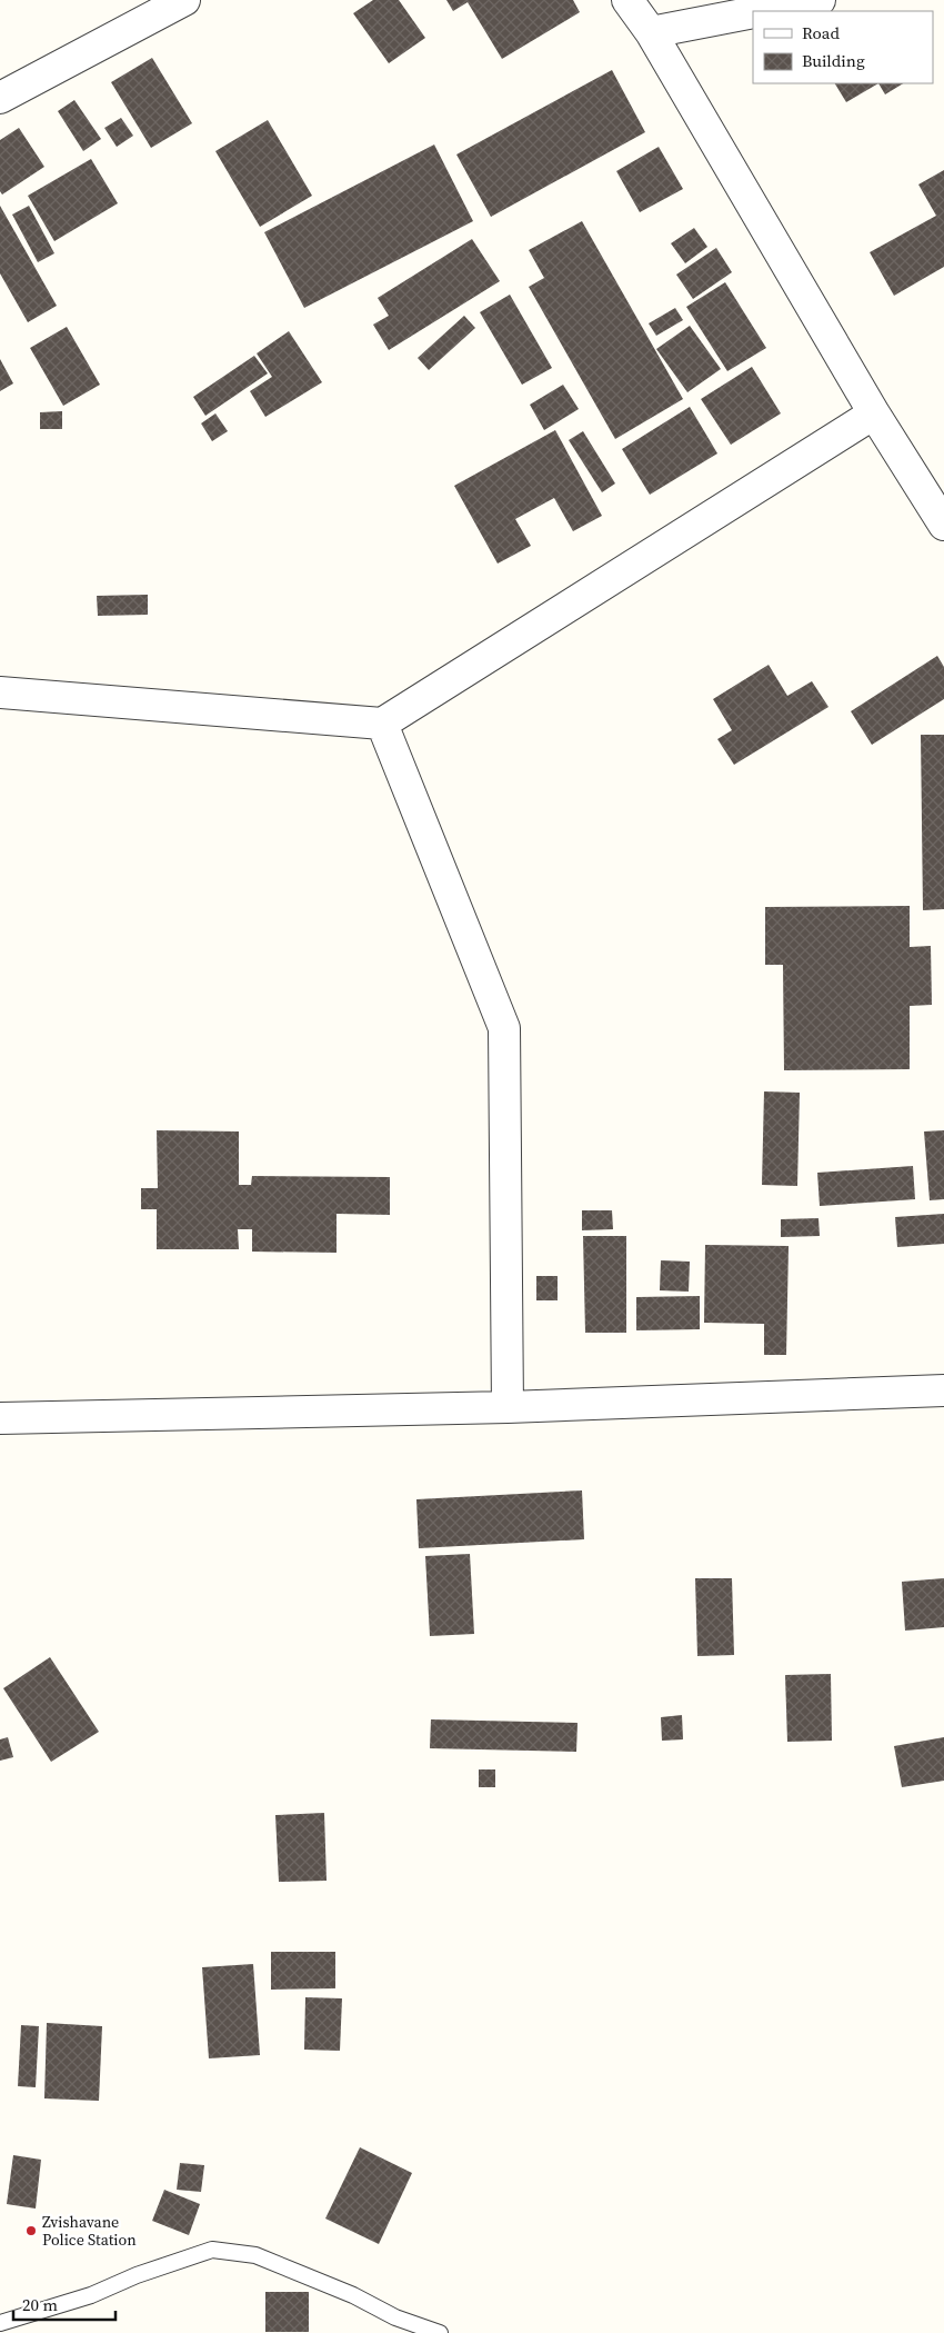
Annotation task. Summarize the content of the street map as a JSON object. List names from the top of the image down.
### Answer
{
  "places": ["Zvishavane Police Station"],
  "legend": ["Road", "Building"],
  "scale_bar": "20 m"
}
